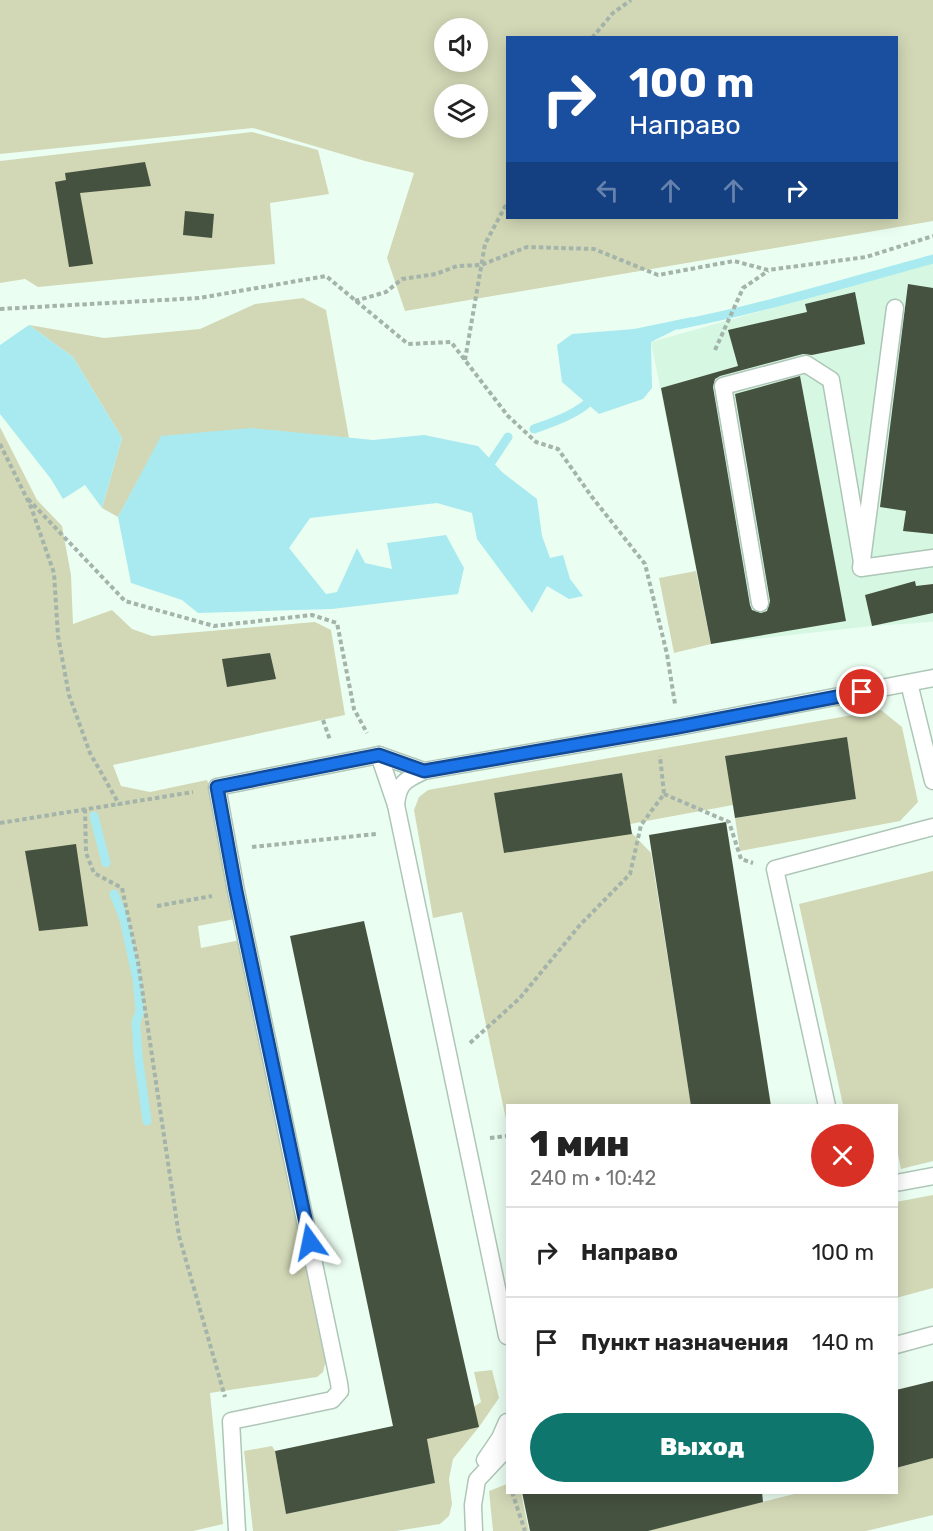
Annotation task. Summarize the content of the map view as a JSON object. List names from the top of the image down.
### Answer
{
  "page": {
    "turn": ["100 m", "Направо"],
    "heading": ["1 мин", "240 m · 10:42"],
    "list": [
      {
        "name": "Направо",
        "value": "100 m"
      },
      {
        "name": "Пункт назначения",
        "value": "140 m"
      }
    ],
    "buttons": "Выход"
  }
}
